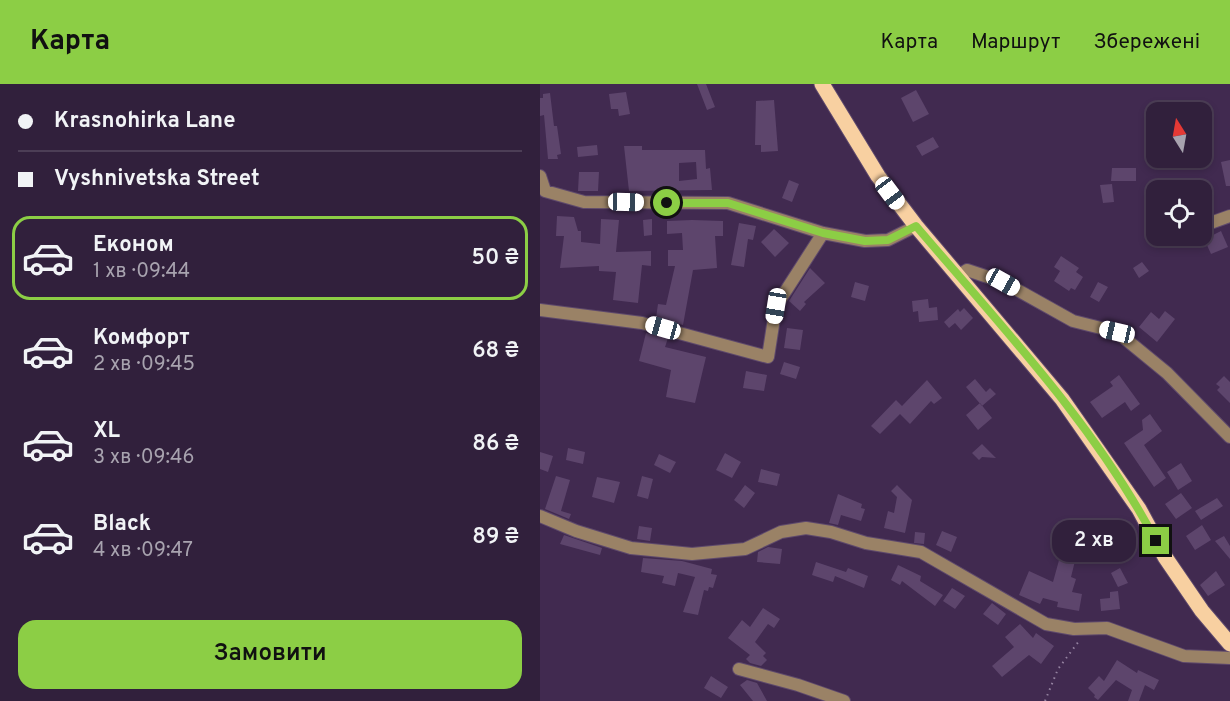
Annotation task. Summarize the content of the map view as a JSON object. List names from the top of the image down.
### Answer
{
  "north": "top",
  "page": {
    "header": "Карта",
    "nav": ["Карта", "Маршрут", "Збережені"],
    "banner": ["Krasnohirka Lane", "Vyshnivetska Street"],
    "list": [
      {
        "name": "Економ",
        "note": "1 хв · 09:44",
        "value": "50 ₴"
      },
      {
        "name": "Комфорт",
        "note": "2 хв · 09:45",
        "value": "68 ₴"
      },
      {
        "name": "XL",
        "note": "3 хв · 09:46",
        "value": "86 ₴"
      },
      {
        "name": "Black",
        "note": "4 хв · 09:47",
        "value": "89 ₴"
      }
    ],
    "bubble": "2 хв",
    "buttons": "Замовити"
  }
}
